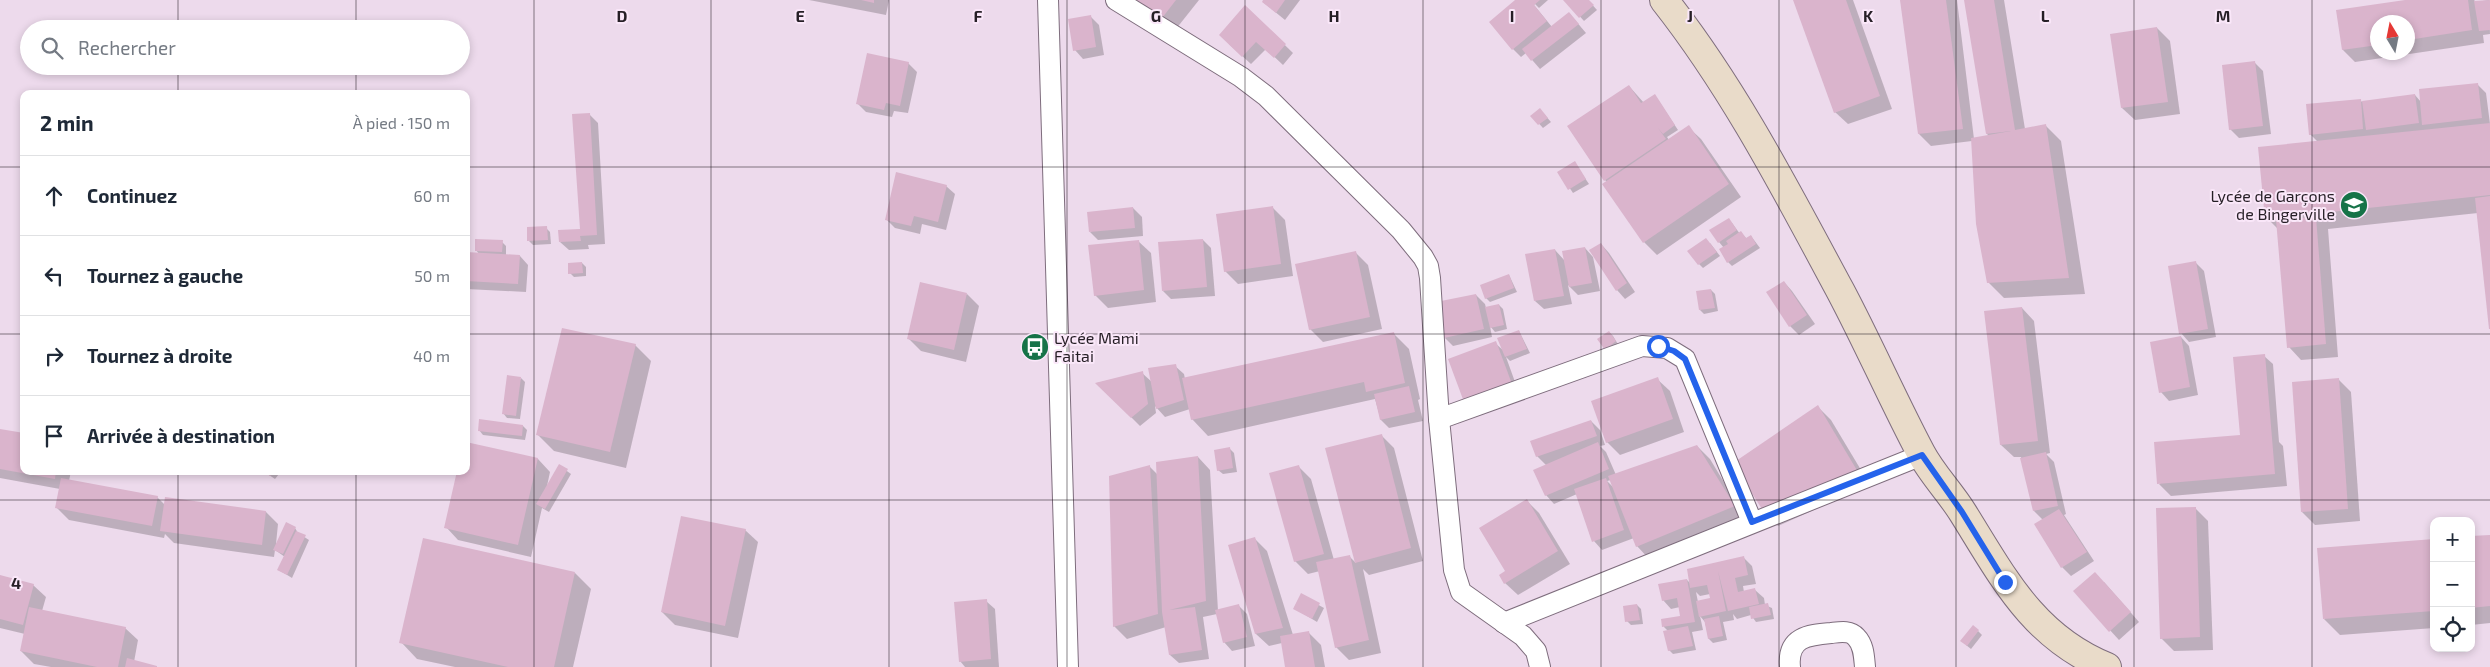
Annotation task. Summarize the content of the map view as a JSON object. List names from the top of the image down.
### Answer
{
  "places": {
    "school or university": ["Lycée de Garçons de Bingerville"],
    "bus stop": ["Lycée Mami Faitai"]
  },
  "north": "top",
  "page": {
    "search": "Rechercher",
    "heading": ["2 min", "À pied · 150 m"],
    "list": [
      ["Continuez", "60 m"],
      ["Tournez à gauche", "50 m"],
      ["Tournez à droite", "40 m"],
      "Arrivée à destination"
    ],
    "map_buttons": ["+", "−"]
  },
  "grid": {
    "columns": [
      "D",
      "E",
      "F",
      "G",
      "H",
      "I",
      "J",
      "K",
      "L",
      "M"
    ],
    "rows": ["4"]
  }
}
